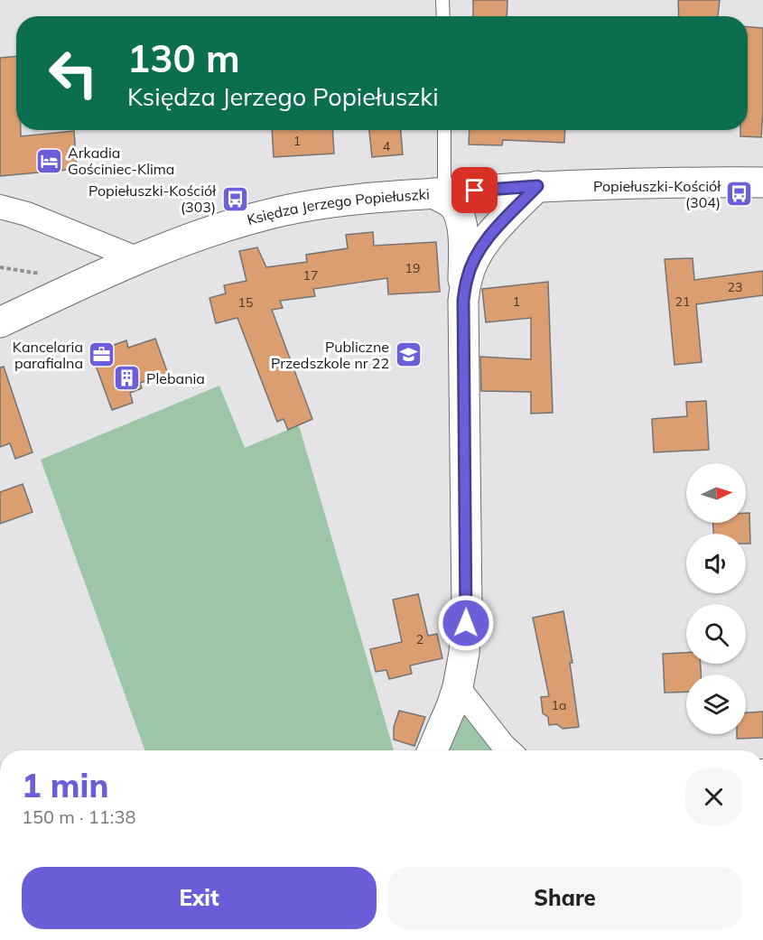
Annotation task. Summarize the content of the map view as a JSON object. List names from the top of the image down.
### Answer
{
  "streets": {
    "main road": ["Księdza Jerzego Popiełuszki"]
  },
  "places": {
    "hotel": ["Arkadia Gościniec-Klima"],
    "bus stop": ["Popiełuszki-Kościół (304)", "Popiełuszki-Kościół (303)"],
    "office": ["Kancelaria parafialna"],
    "school or university": ["Publiczne Przedszkole nr 22"],
    "building": ["Plebania"]
  },
  "house_numbers": [
    "1",
    "4",
    "19",
    "17",
    "23",
    "1",
    "21",
    "15",
    "2",
    "1a"
  ],
  "north": "right",
  "page": {
    "turn": ["130 m", "Księdza Jerzego Popiełuszki"],
    "heading": ["1 min", "150 m · 11:38"],
    "buttons": ["Exit", "Share"]
  }
}
